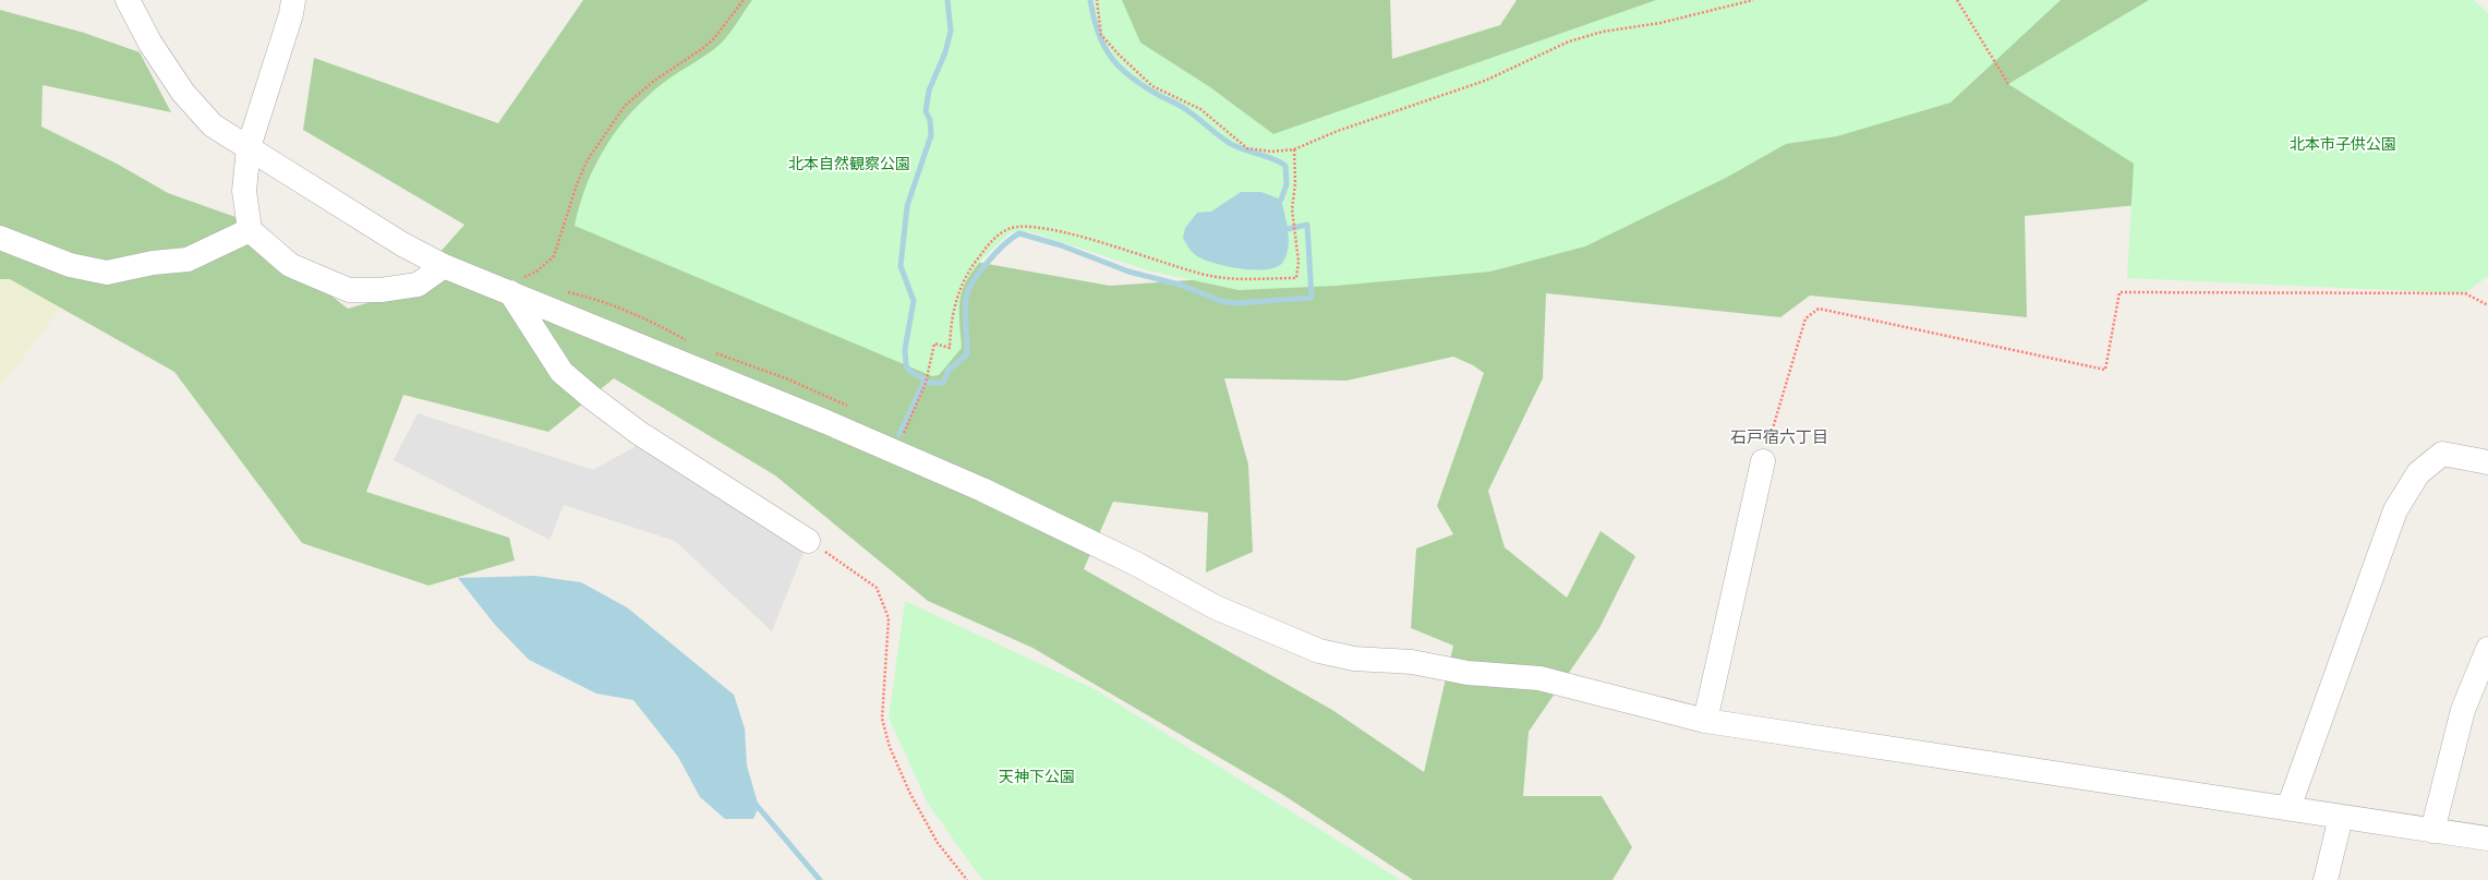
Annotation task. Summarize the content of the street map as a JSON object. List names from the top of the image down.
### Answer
{
  "districts": ["石戸宿六丁目"],
  "parks": ["北本市子供公園", "北本自然観察公園", "天神下公園"]
}
